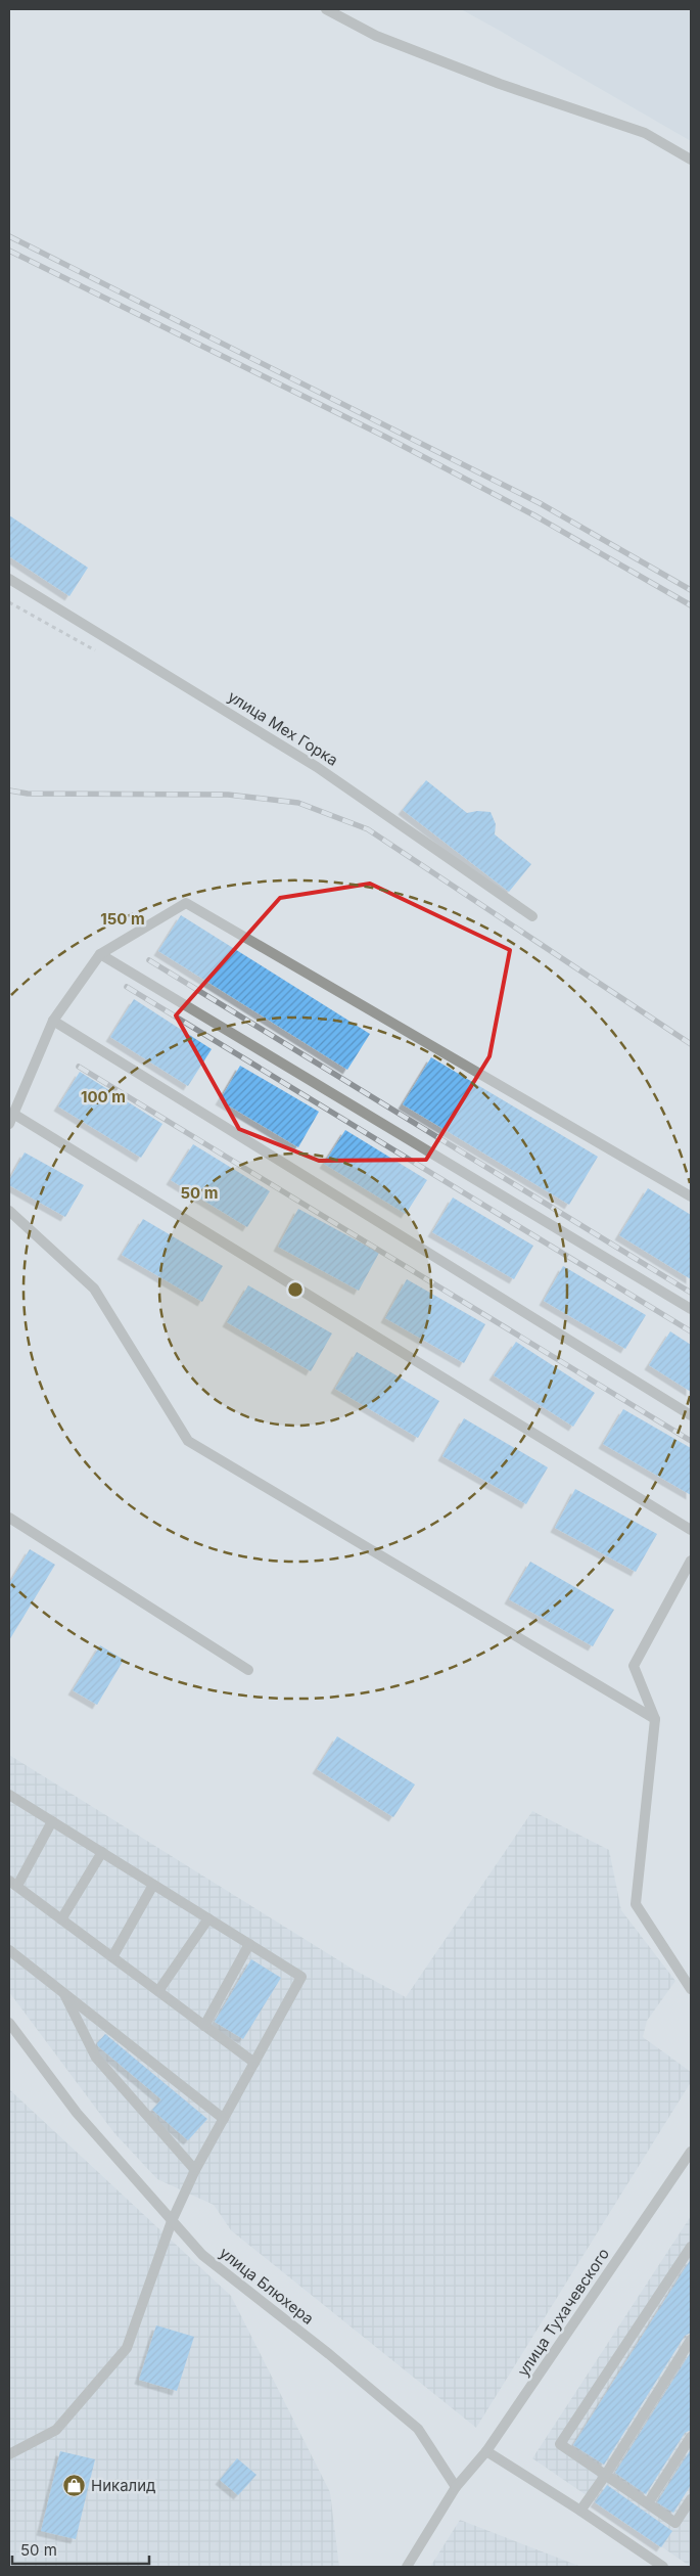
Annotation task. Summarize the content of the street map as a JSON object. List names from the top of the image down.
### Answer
{
  "streets": {
    "street": ["улица Мех Горка", "улица Блюхера", "улица Тухачевского"]
  },
  "crossings": [
    ["улица Блюхера", "улица Тухачевского"]
  ],
  "places": {
    "shop": ["Никалид"]
  },
  "scale_bar": "50 m",
  "rings": ["150 m", "100 m", "50 m"]
}
